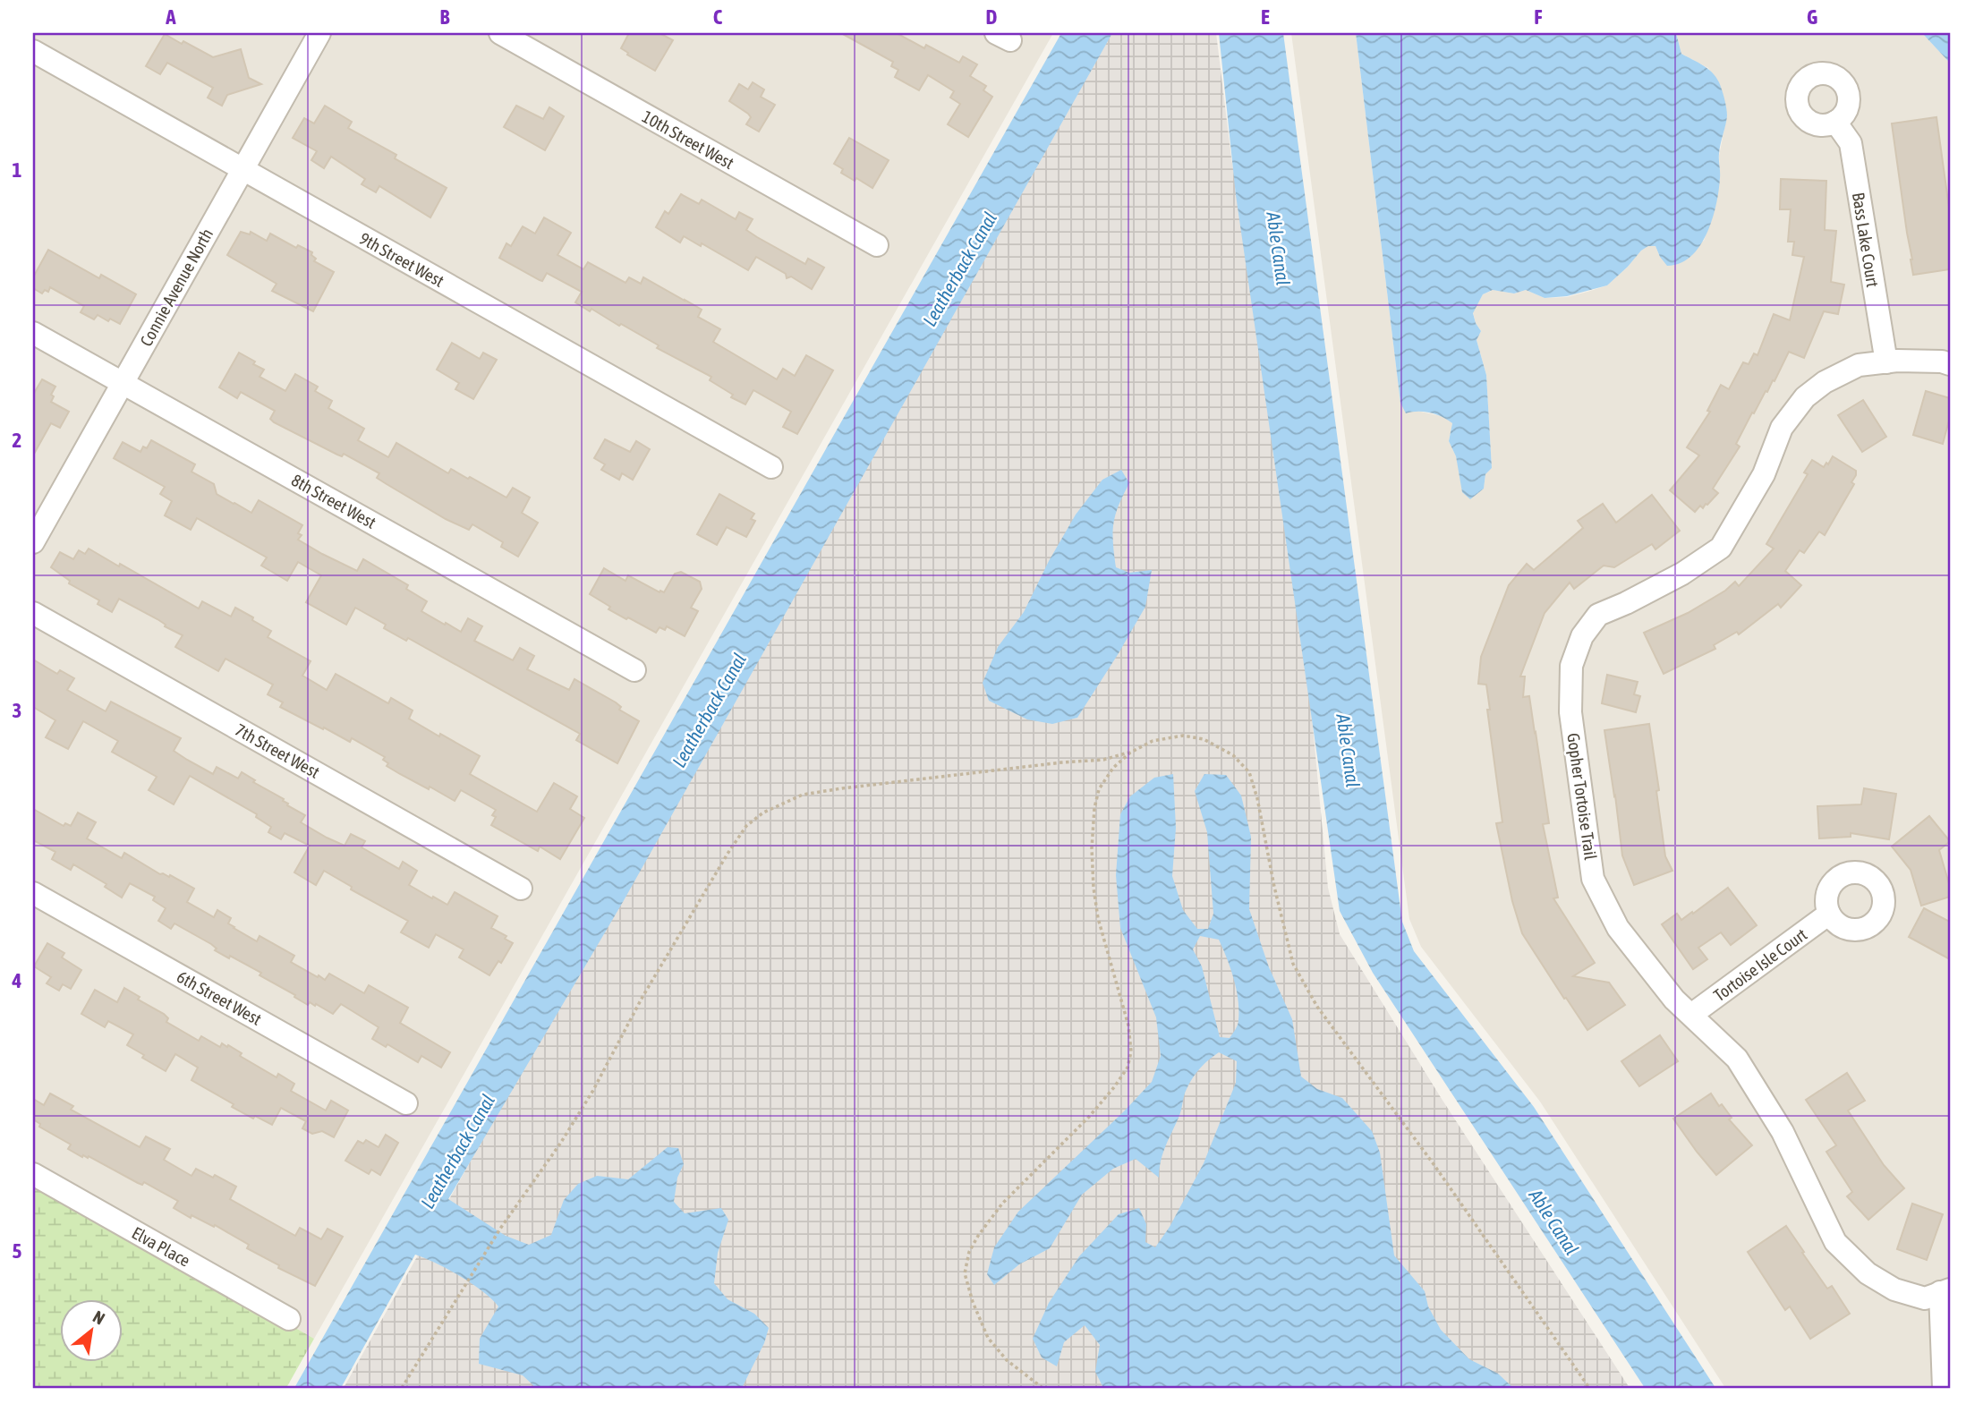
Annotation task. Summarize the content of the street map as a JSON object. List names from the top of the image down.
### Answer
{
  "streets": {
    "street": [
      "10th Street West",
      "Bass Lake Court",
      "9th Street West",
      "Connie Avenue North",
      "8th Street West",
      "7th Street West",
      "Gopher Tortoise Trail",
      "Tortoise Isle Court",
      "6th Street West",
      "Elva Place"
    ]
  },
  "crossings": [
    ["Bass Lake Court", "Gopher Tortoise Trail"],
    ["9th Street West", "Connie Avenue North"],
    ["Connie Avenue North", "8th Street West"],
    ["Gopher Tortoise Trail", "Tortoise Isle Court"]
  ],
  "water": ["Able Canal", "Leatherback Canal"],
  "north": "top right",
  "grid": {
    "columns": [
      "A",
      "B",
      "C",
      "D",
      "E",
      "F",
      "G"
    ],
    "rows": [
      "1",
      "2",
      "3",
      "4",
      "5"
    ]
  }
}
